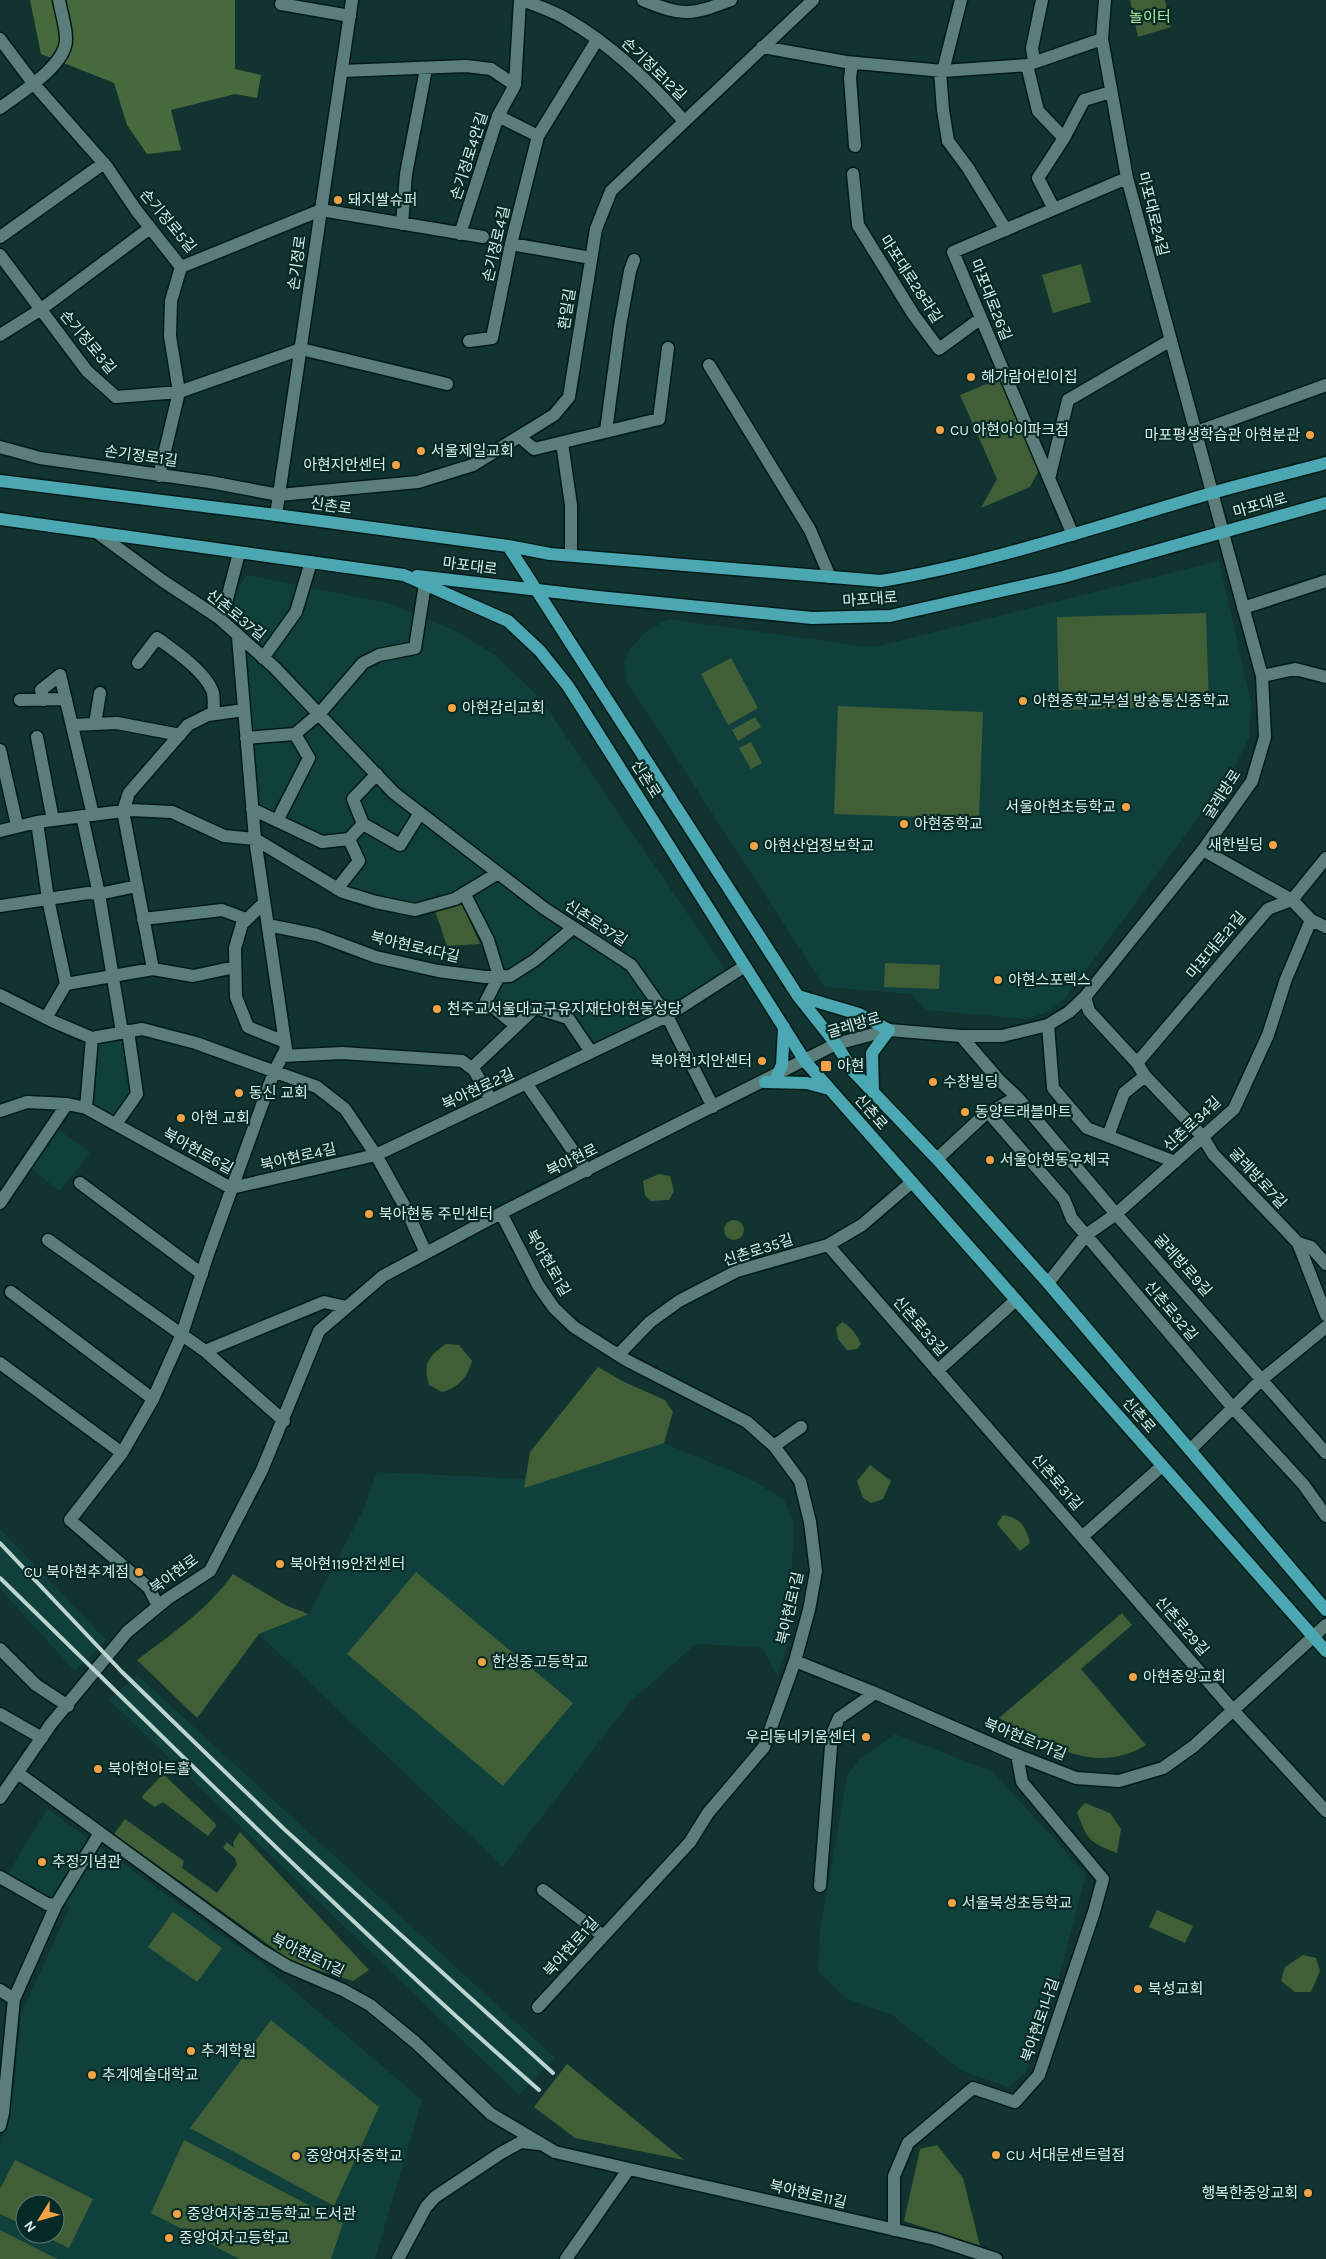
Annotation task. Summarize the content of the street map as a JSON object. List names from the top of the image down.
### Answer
{
  "streets": {
    "main road": ["마포대로", "신촌로"],
    "street": [
      "손기정로12길",
      "손기정로4안길",
      "마포대로24길",
      "손기정로5길",
      "손기정로4길",
      "손기정로",
      "마포대로28라길",
      "마포대로26길",
      "환일길",
      "손기정로3길",
      "손기정로1길",
      "신촌로37길",
      "굴레방로",
      "마포대로21길",
      "북아현로4다길",
      "북아현로2길",
      "신촌로34길",
      "북아현로6길",
      "북아현로4길",
      "북아현로",
      "굴레방로7길",
      "신촌로35길",
      "북아현로1길",
      "굴레방로9길",
      "신촌로32길",
      "신촌로33길",
      "신촌로31길",
      "신촌로29길",
      "북아현로1가길",
      "북아현로11길",
      "북아현로1나길"
    ]
  },
  "crossings": [
    ["손기정로12길", "손기정로4안길"],
    ["손기정로12길", "손기정로4길"],
    ["손기정로12길", "환일길"],
    ["마포대로24길", "마포대로26길"],
    ["마포대로24길", "마포대로"],
    ["마포대로24길", "굴레방로"],
    ["손기정로5길", "손기정로"],
    ["손기정로", "환일길"],
    ["손기정로", "손기정로3길"],
    ["손기정로", "손기정로1길"],
    ["손기정로", "신촌로"],
    ["마포대로28라길", "마포대로26길"],
    ["마포대로26길", "마포대로"],
    ["환일길", "손기정로1길"],
    ["마포대로", "신촌로"],
    ["마포대로", "굴레방로"],
    ["신촌로", "신촌로37길"],
    ["신촌로", "굴레방로"],
    ["신촌로", "신촌로34길"],
    ["신촌로", "북아현로"],
    ["신촌로", "신촌로35길"],
    ["신촌로", "신촌로33길"],
    ["신촌로37길", "북아현로4다길"],
    ["신촌로37길", "북아현로"],
    ["굴레방로", "북아현로"],
    ["굴레방로", "굴레방로7길"],
    ["굴레방로", "굴레방로9길"],
    ["마포대로21길", "굴레방로7길"],
    ["북아현로2길", "북아현로4길"],
    ["북아현로2길", "북아현로"],
    ["신촌로34길", "굴레방로7길"],
    ["신촌로34길", "굴레방로9길"],
    ["신촌로34길", "신촌로32길"],
    ["북아현로6길", "북아현로4길"],
    ["북아현로6길", "북아현로"],
    ["북아현로", "북아현로1길"],
    ["북아현로", "북아현로11길"],
    ["신촌로35길", "북아현로1길"],
    ["신촌로35길", "신촌로33길"],
    ["북아현로1길", "북아현로1가길"],
    ["신촌로33길", "신촌로31길"],
    ["신촌로31길", "신촌로29길"],
    ["신촌로29길", "북아현로1가길"],
    ["북아현로1가길", "북아현로1나길"],
    ["북아현로11길", "북아현로1나길"]
  ],
  "parks": ["놀이터"],
  "places": {
    "other": [
      "돼지쌀슈퍼",
      "해가람어린이집",
      "CU 아현아이파크점",
      "마포평생학습관 아현분관",
      "서울제일교회",
      "아현지안센터",
      "아현중학교부설 방송통신중학교",
      "아현감리교회",
      "서울아현초등학교",
      "아현중학교",
      "새한빌딩",
      "아현산업정보학교",
      "아현스포렉스",
      "천주교서울대교구유지재단아현동성당",
      "북아현1치안센터",
      "수창빌딩",
      "동신 교회",
      "동양트래블마트",
      "아현 교회",
      "서울아현동우체국",
      "북아현동 주민센터",
      "북아현119안전센터",
      "CU 북아현추계점",
      "한성중고등학교",
      "아현중앙교회",
      "우리동네키움센터",
      "북아현아트홀",
      "추정기념관",
      "서울북성초등학교",
      "북성교회",
      "추계학원",
      "추계예술대학교",
      "CU 서대문센트럴점",
      "중앙여자중학교",
      "행복한중앙교회",
      "중앙여자중고등학교 도서관",
      "중앙여자고등학교"
    ],
    "transit": ["아현"]
  },
  "north": "bottom left"
}
